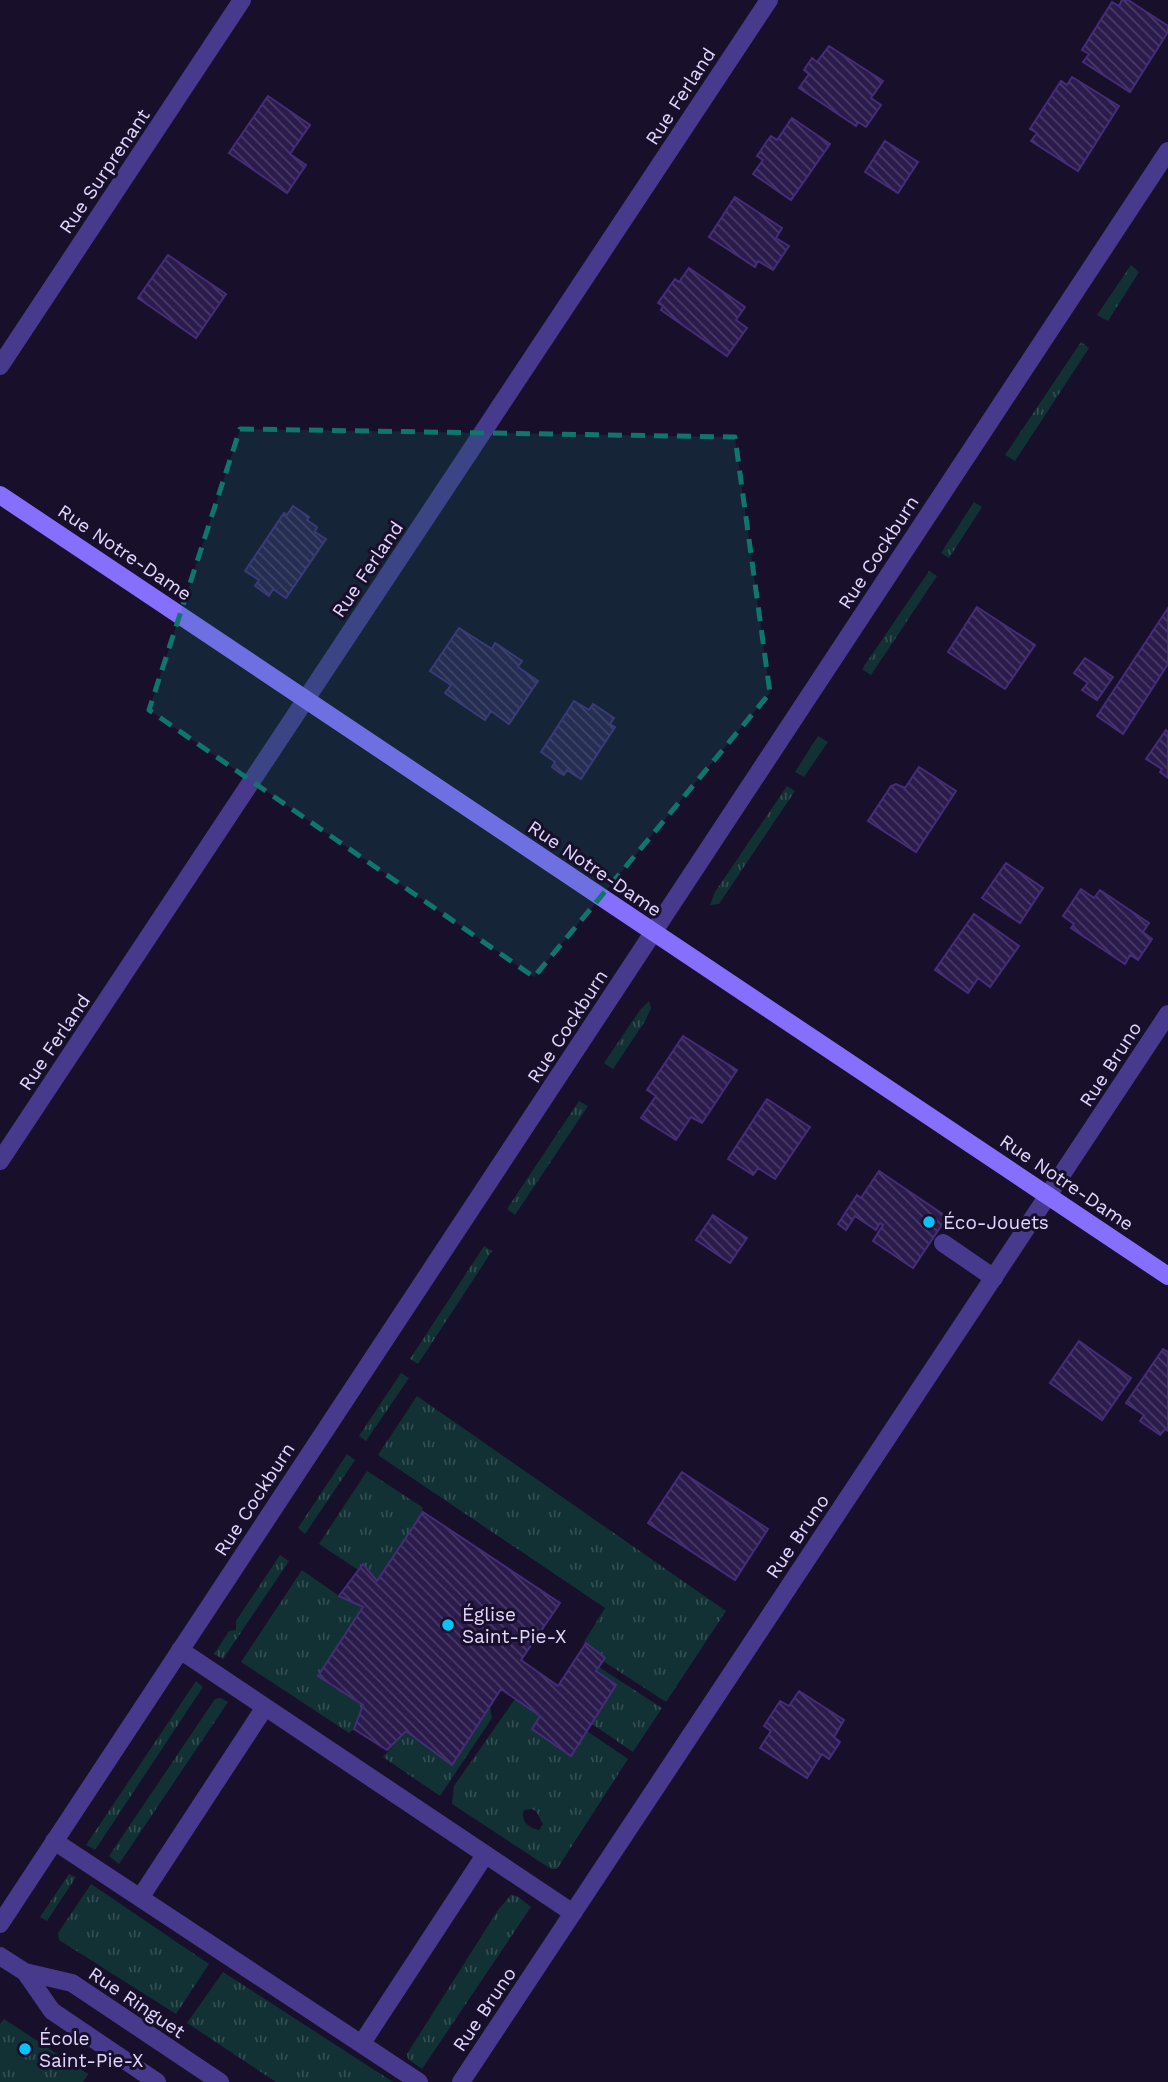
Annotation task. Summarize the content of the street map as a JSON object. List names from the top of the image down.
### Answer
{
  "streets": {
    "street": [
      "Rue Ferland",
      "Rue Surprenant",
      "Rue Notre-Dame",
      "Rue Cockburn",
      "Rue Bruno",
      "Rue Ringuet"
    ]
  },
  "crossings": [
    ["Rue Ferland", "Rue Notre-Dame"],
    ["Rue Notre-Dame", "Rue Cockburn"],
    ["Rue Notre-Dame", "Rue Bruno"]
  ],
  "places": ["Éco-Jouets", "Église Saint-Pie-X", "École Saint-Pie-X"]
}
